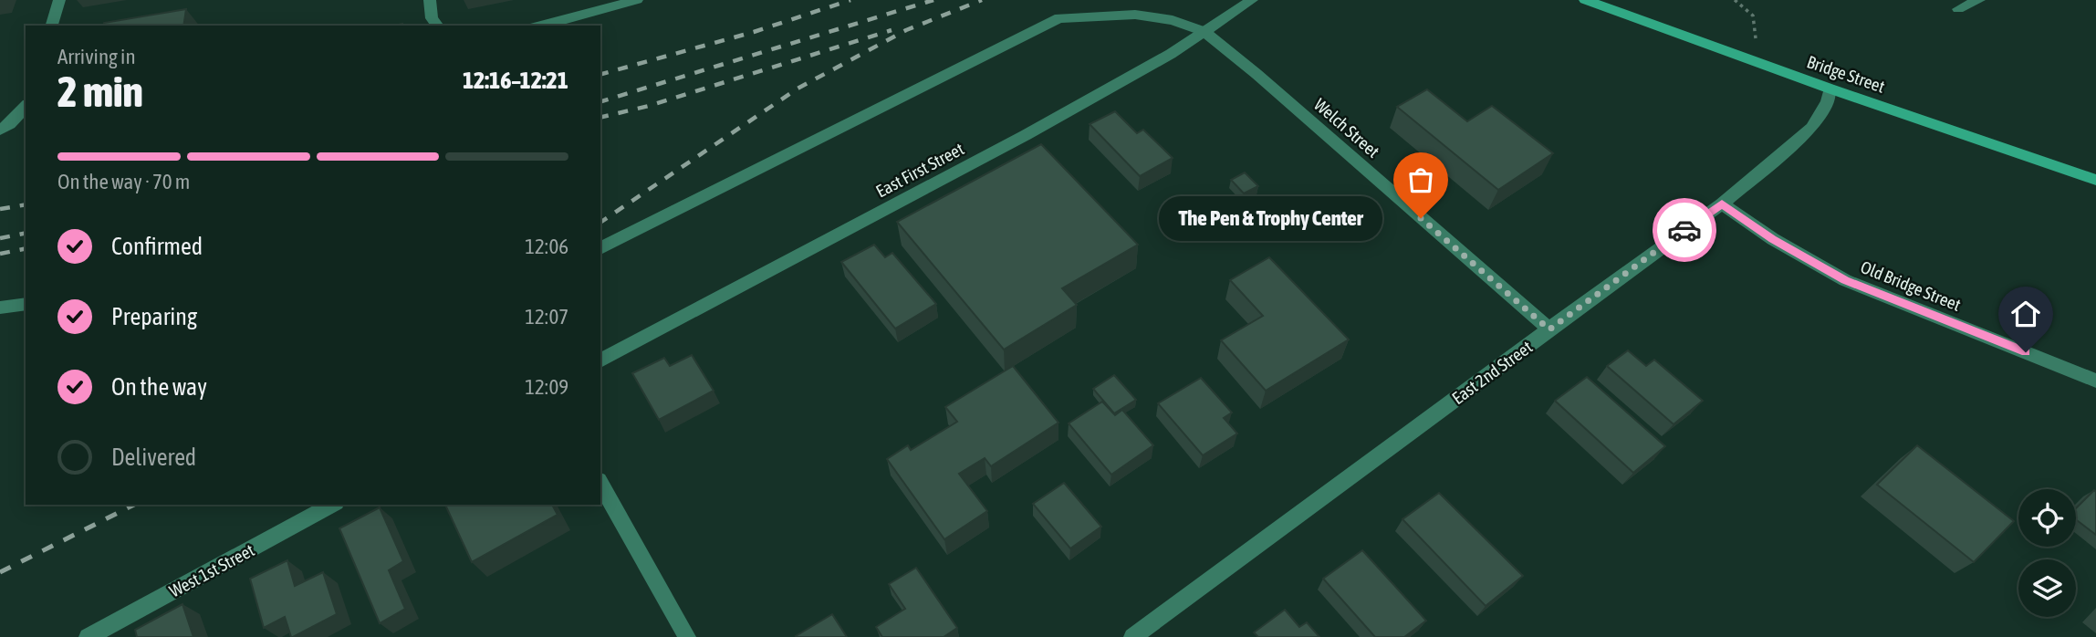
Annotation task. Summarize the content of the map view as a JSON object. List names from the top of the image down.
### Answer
{
  "streets": {
    "main road": ["Bridge Street"],
    "street": [
      "Welch Street",
      "East First Street",
      "Old Bridge Street",
      "East 2nd Street",
      "West 1st Street"
    ]
  },
  "crossings": [
    ["Bridge Street", "East 2nd Street"],
    ["Welch Street", "East First Street"],
    ["Welch Street", "East 2nd Street"],
    ["Old Bridge Street", "East 2nd Street"]
  ],
  "places": ["The Pen & Trophy Center"],
  "page": {
    "heading": ["2 min", "Arriving in", "12:16–12:21"],
    "bar": "On the way · 70 m",
    "bubble": "The Pen & Trophy Center",
    "list": [
      ["Confirmed", "12:06"],
      ["Preparing", "12:07"],
      ["On the way", "12:09"],
      "Delivered"
    ]
  }
}
